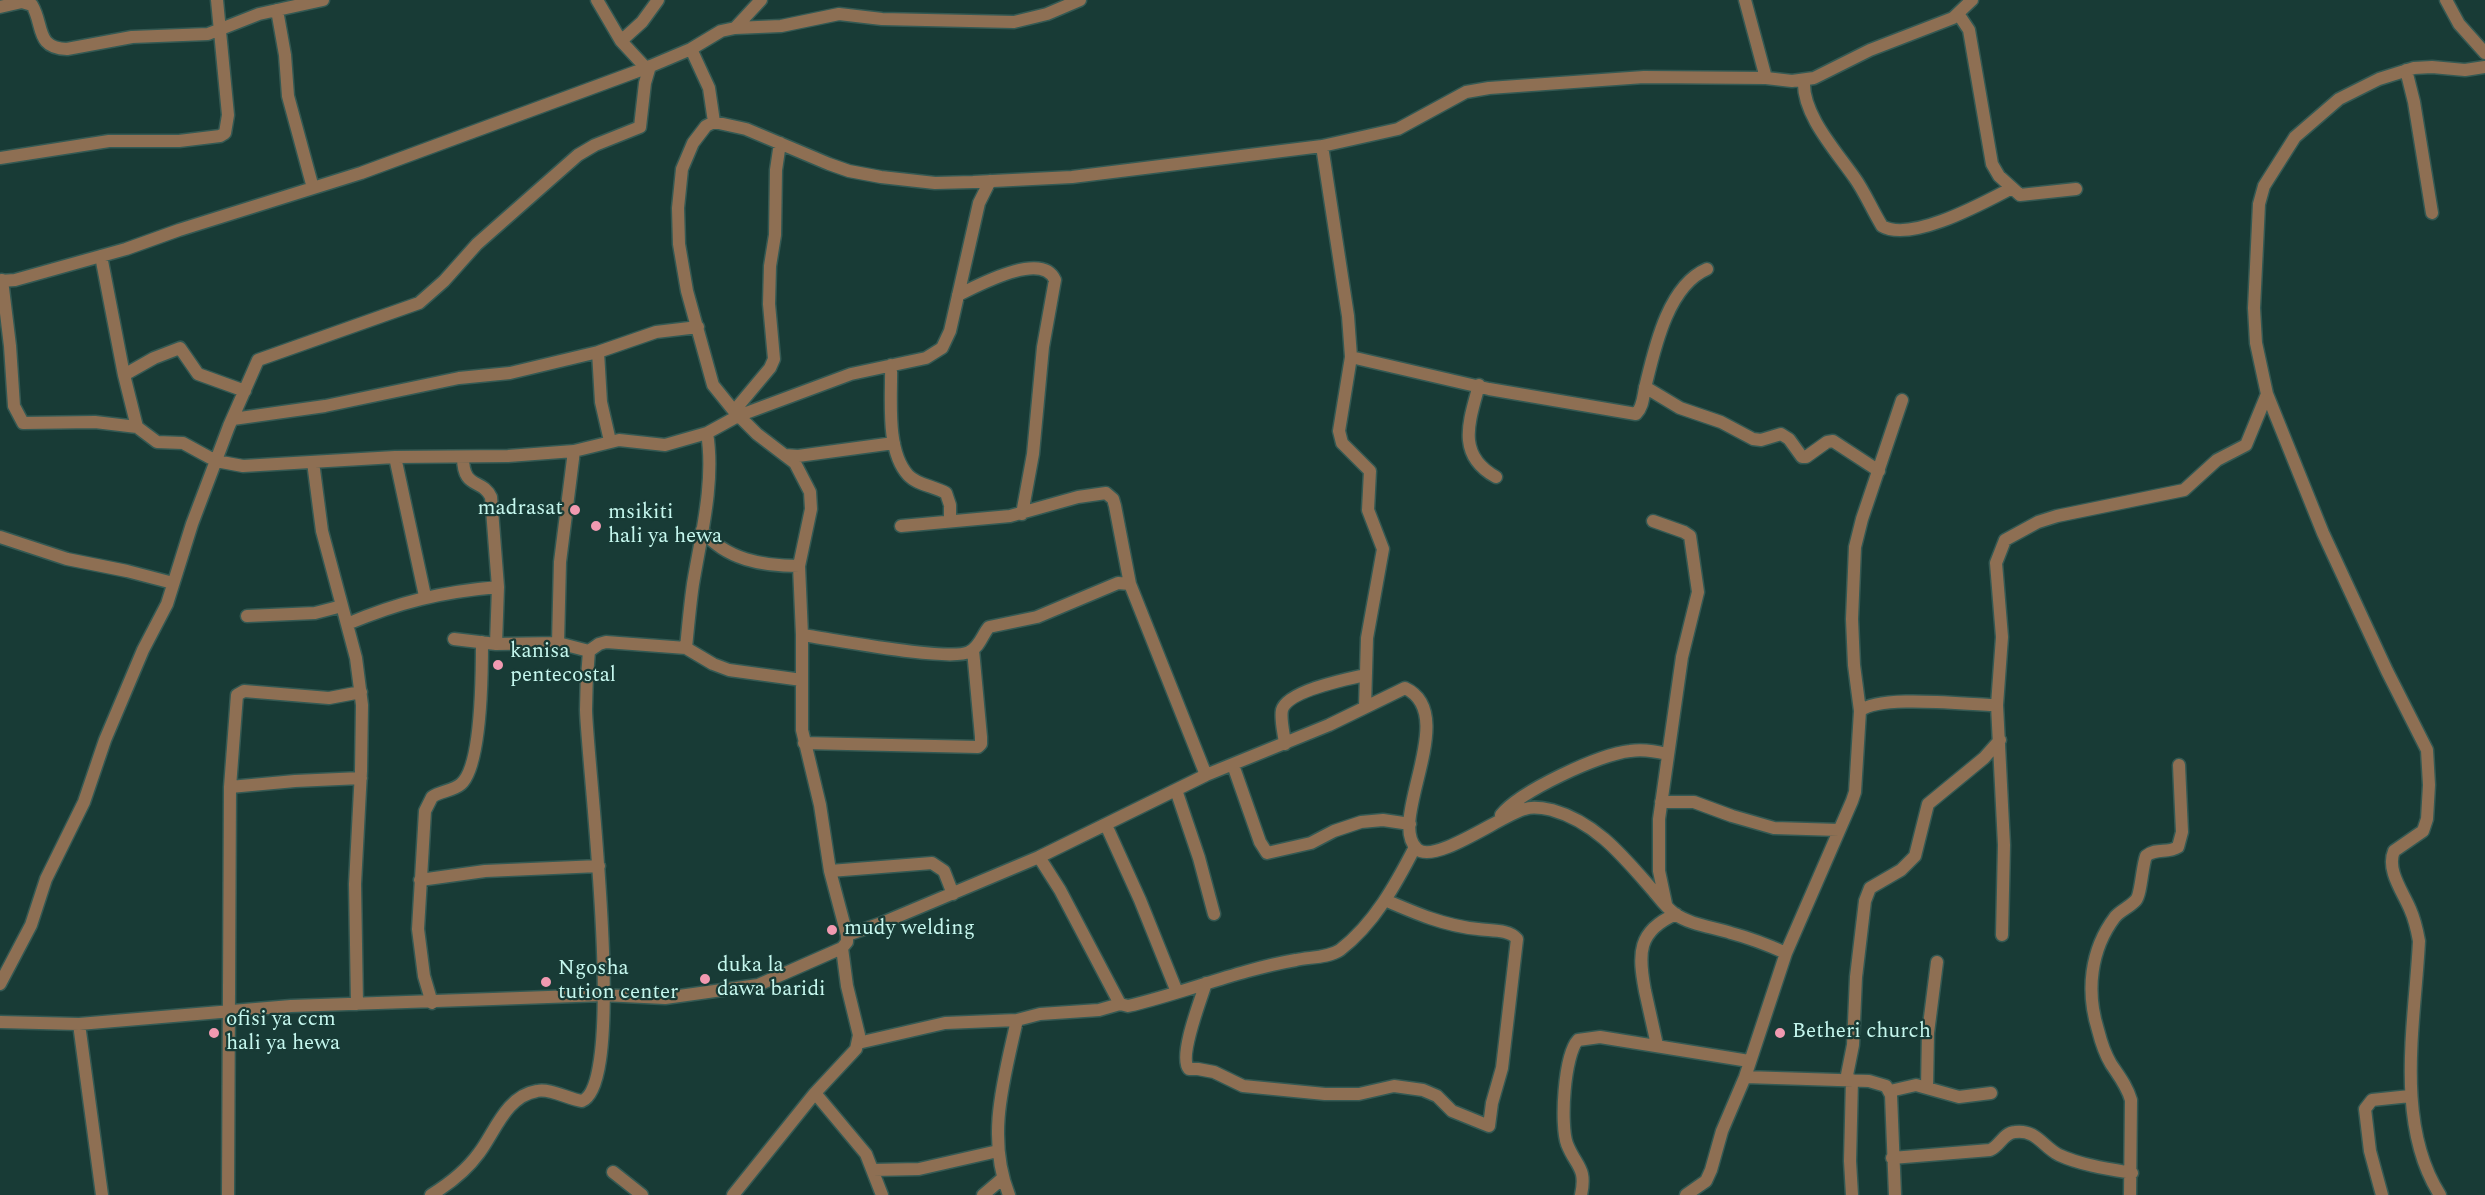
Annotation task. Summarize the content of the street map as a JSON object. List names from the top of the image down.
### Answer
{
  "places": [
    "madrasat",
    "msikiti hali ya hewa",
    "kanisa pentecostal",
    "mudy welding",
    "duka la dawa baridi",
    "Ngosha tution center",
    "ofisi ya ccm hali ya hewa",
    "Betheri church"
  ]
}
